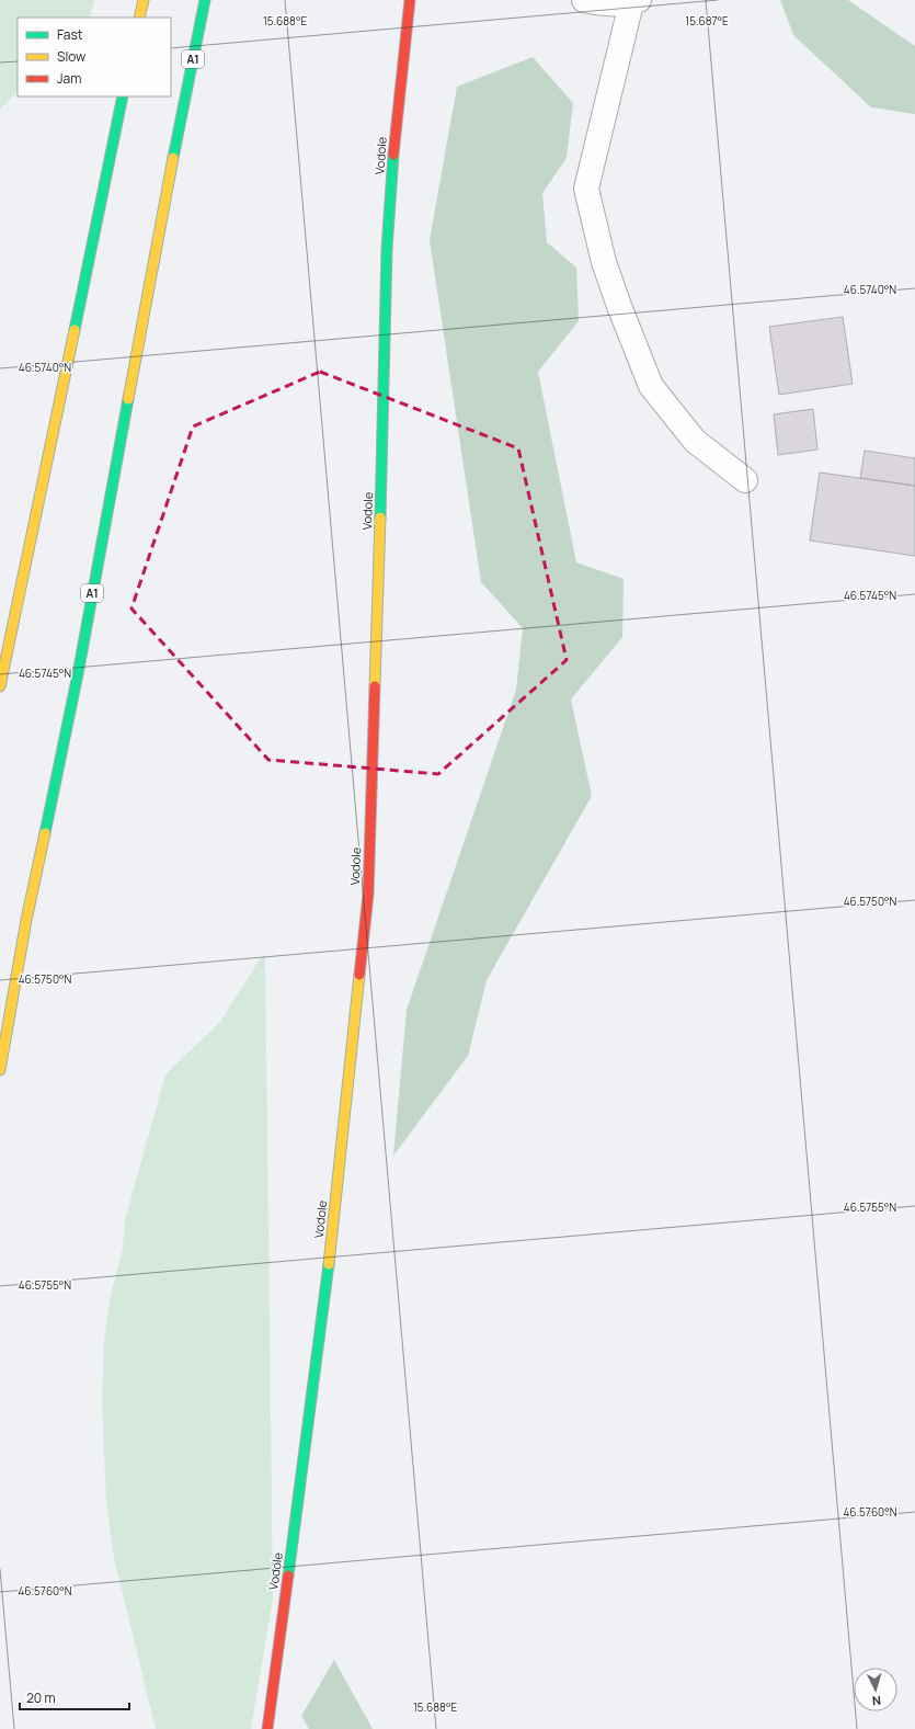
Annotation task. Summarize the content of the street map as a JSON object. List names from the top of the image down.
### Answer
{
  "streets": {
    "main road": ["A1", "Vodole"]
  },
  "legend": ["Fast", "Slow", "Jam"],
  "scale_bar": "20 m",
  "north": "bottom",
  "coordinates": [
    "15.688°E",
    "15.687°E",
    "46.5740°N",
    "46.5745°N",
    "46.5750°N",
    "46.5755°N",
    "46.5760°N"
  ]
}
